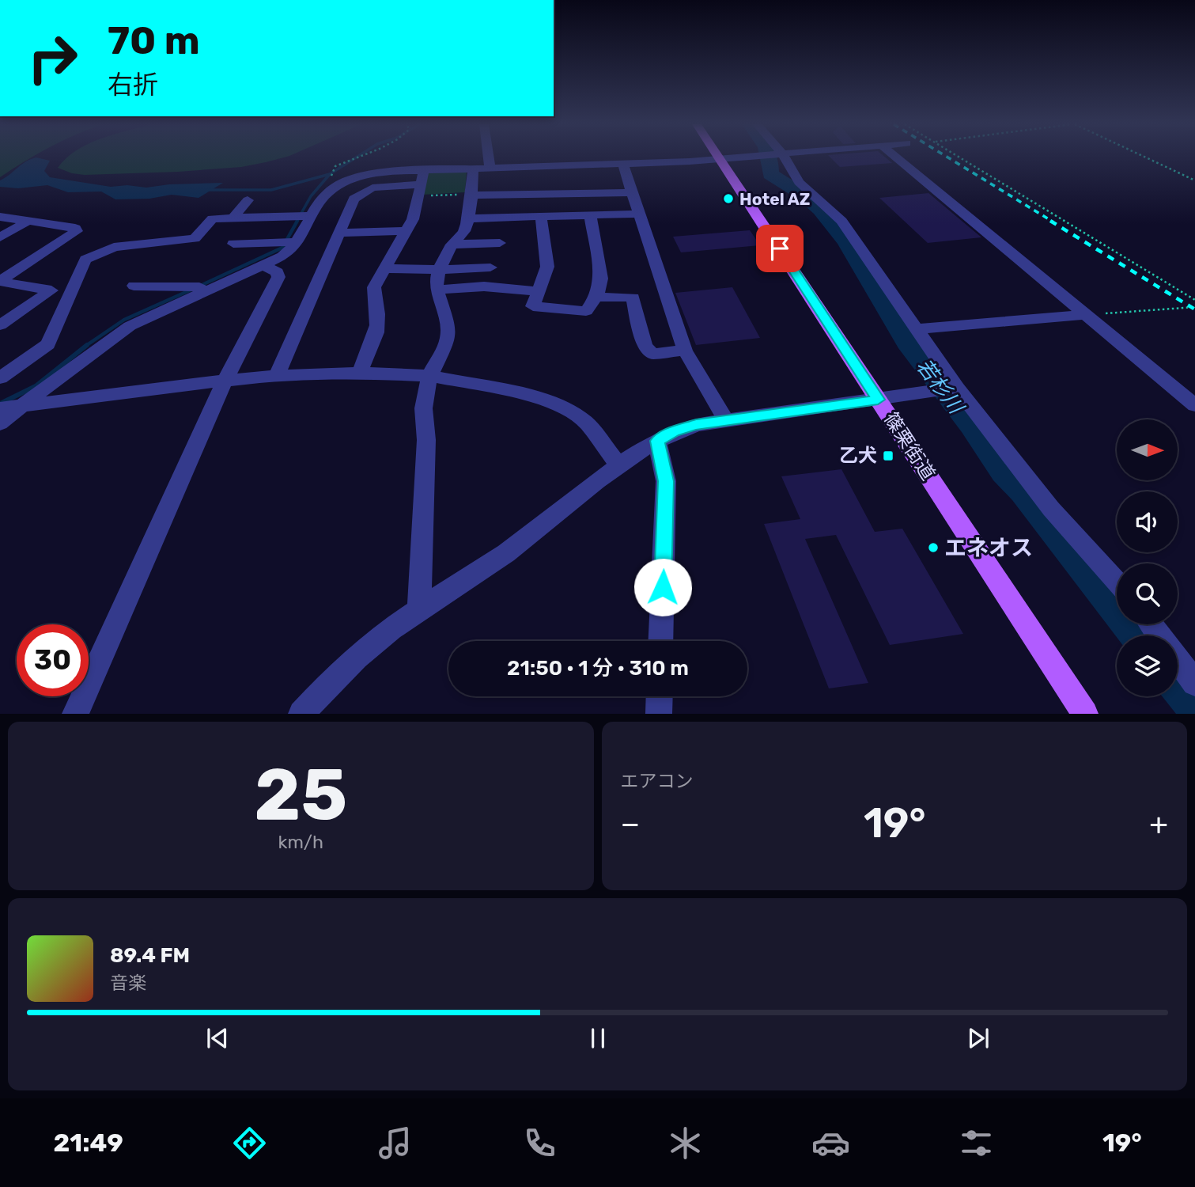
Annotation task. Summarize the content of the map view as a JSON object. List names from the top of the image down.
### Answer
{
  "streets": {
    "main road": ["篠栗街道"]
  },
  "water": ["若杉川"],
  "places": {
    "other": ["Hotel AZ", "エネオス"],
    "transit": ["乙犬"]
  },
  "north": "right",
  "page": {
    "turn": ["70 m", "右折"],
    "limit": "30",
    "trip": "21:50 · 1 分 · 310 m",
    "tile": [
      ["25", "km/h"],
      "エアコン"
    ],
    "heat": ["−", "19°", "+"],
    "song": ["89.4 FM", "音楽"],
    "tabs": ["21:49", "19°"]
  }
}
